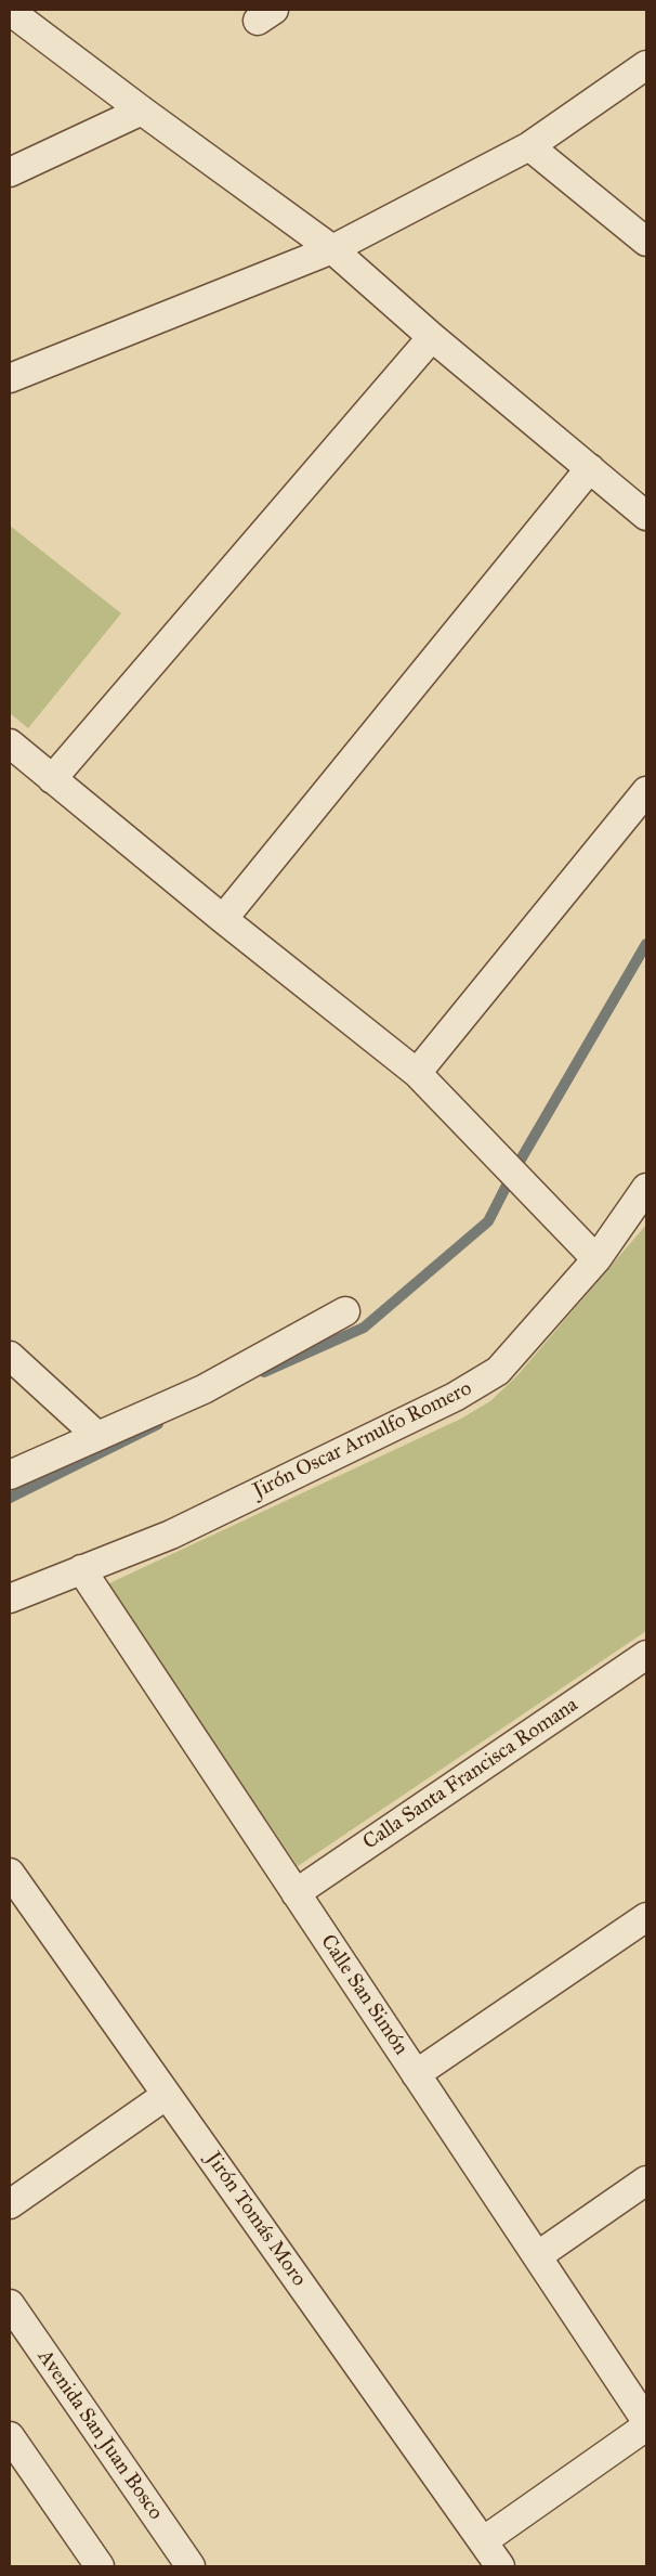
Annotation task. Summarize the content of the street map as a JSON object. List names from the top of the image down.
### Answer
{
  "streets": {
    "street": [
      "Jirón Oscar Arnulfo Romero",
      "Calla Santa Francisca Romana",
      "Calle San Simón",
      "Jirón Tomás Moro",
      "Avenida San Juan Bosco"
    ]
  },
  "crossings": [
    ["Jirón Oscar Arnulfo Romero", "Calle San Simón"],
    ["Calla Santa Francisca Romana", "Calle San Simón"]
  ]
}
